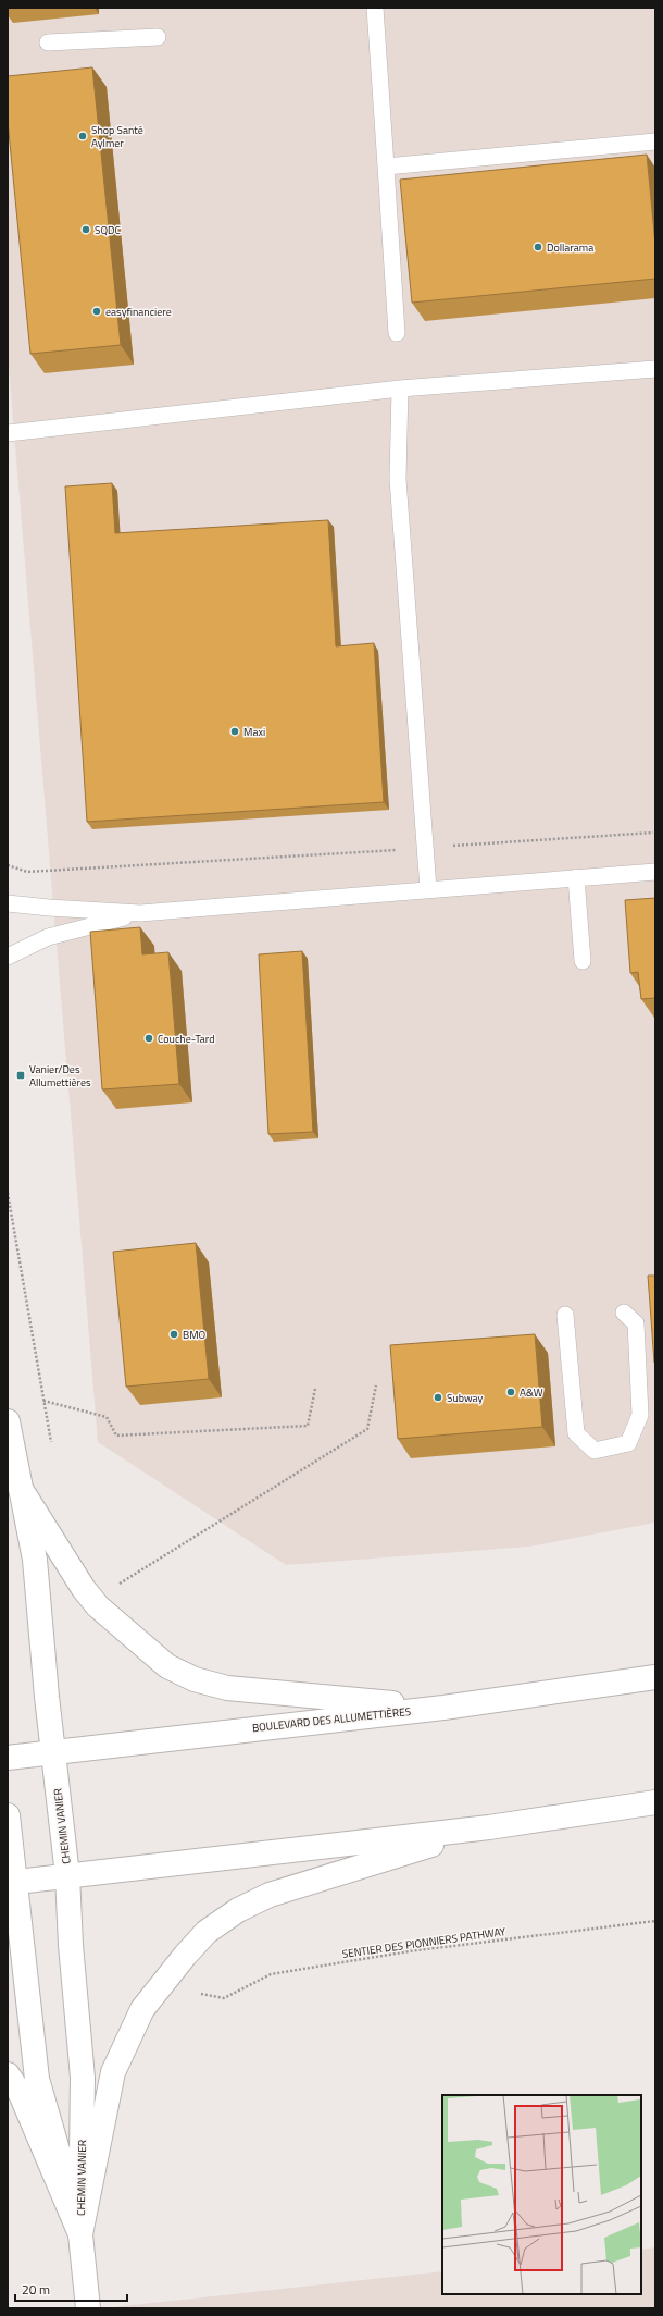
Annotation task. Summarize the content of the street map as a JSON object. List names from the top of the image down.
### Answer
{
  "streets": {
    "main road": ["BOULEVARD DES ALLUMETTIÈRES", "CHEMIN VANIER"],
    "path": ["SENTIER DES PIONNIERS PATHWAY"]
  },
  "crossings": [
    ["BOULEVARD DES ALLUMETTIÈRES", "CHEMIN VANIER"]
  ],
  "places": {
    "other": [
      "Shop Santé Aylmer",
      "SQDC",
      "Dollarama",
      "easyfinanciere",
      "Maxi",
      "Couche-Tard",
      "BMO",
      "A&W",
      "Subway"
    ],
    "transit": ["Vanier/Des Allumettières"]
  },
  "scale_bar": "20 m"
}
